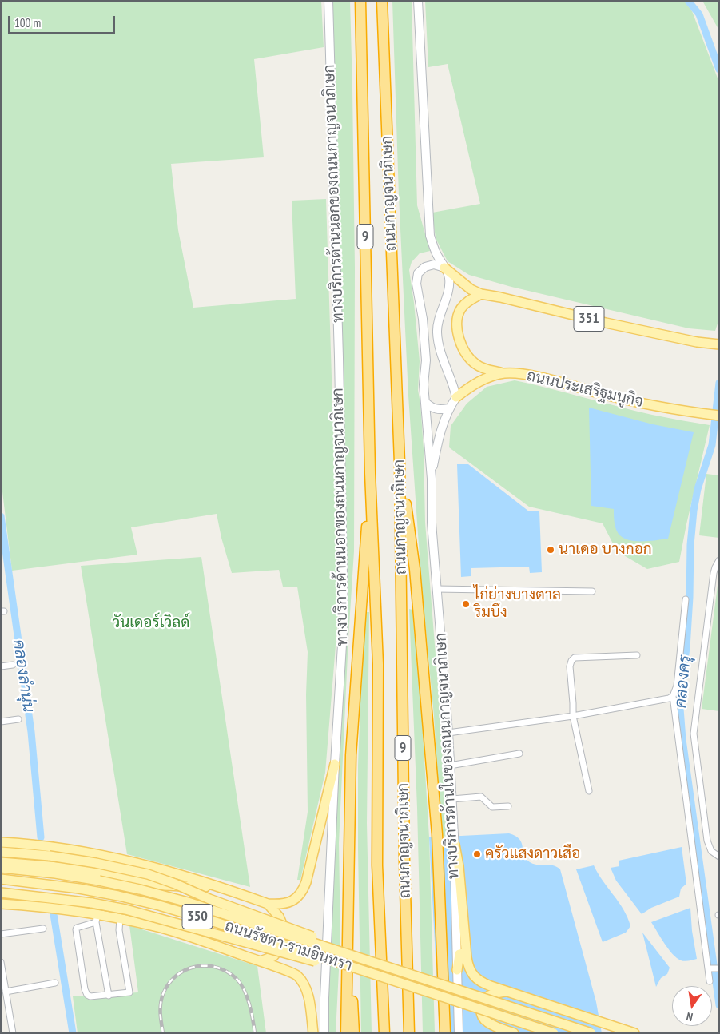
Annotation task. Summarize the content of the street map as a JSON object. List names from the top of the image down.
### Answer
{
  "streets": {
    "highway": ["ถนนกาญจนาภิเษก", "9"],
    "main road": [
      "ทางบริการด้านนอกของถนนกาญจนาภิเษก",
      "351",
      "ถนนประเสริฐมนูกิจ",
      "ทางบริการด้านในของถนนกาญจนาภิเษก",
      "350",
      "ถนนรัชดา-รามอินทรา"
    ]
  },
  "crossings": [
    ["351", "ทางบริการด้านในของถนนกาญจนาภิเษก"],
    ["ถนนประเสริฐมนูกิจ", "ทางบริการด้านในของถนนกาญจนาภิเษก"]
  ],
  "water": ["คลองลำนุ่น", "คลองครุ"],
  "parks": ["วันเดอร์เวิลด์"],
  "places": ["นาเดอ บางกอก", "ไก่ย่างบางตาล ริมบึง", "ครัวแสงดาวเสือ"],
  "scale_bar": "100 m",
  "north": "bottom"
}
